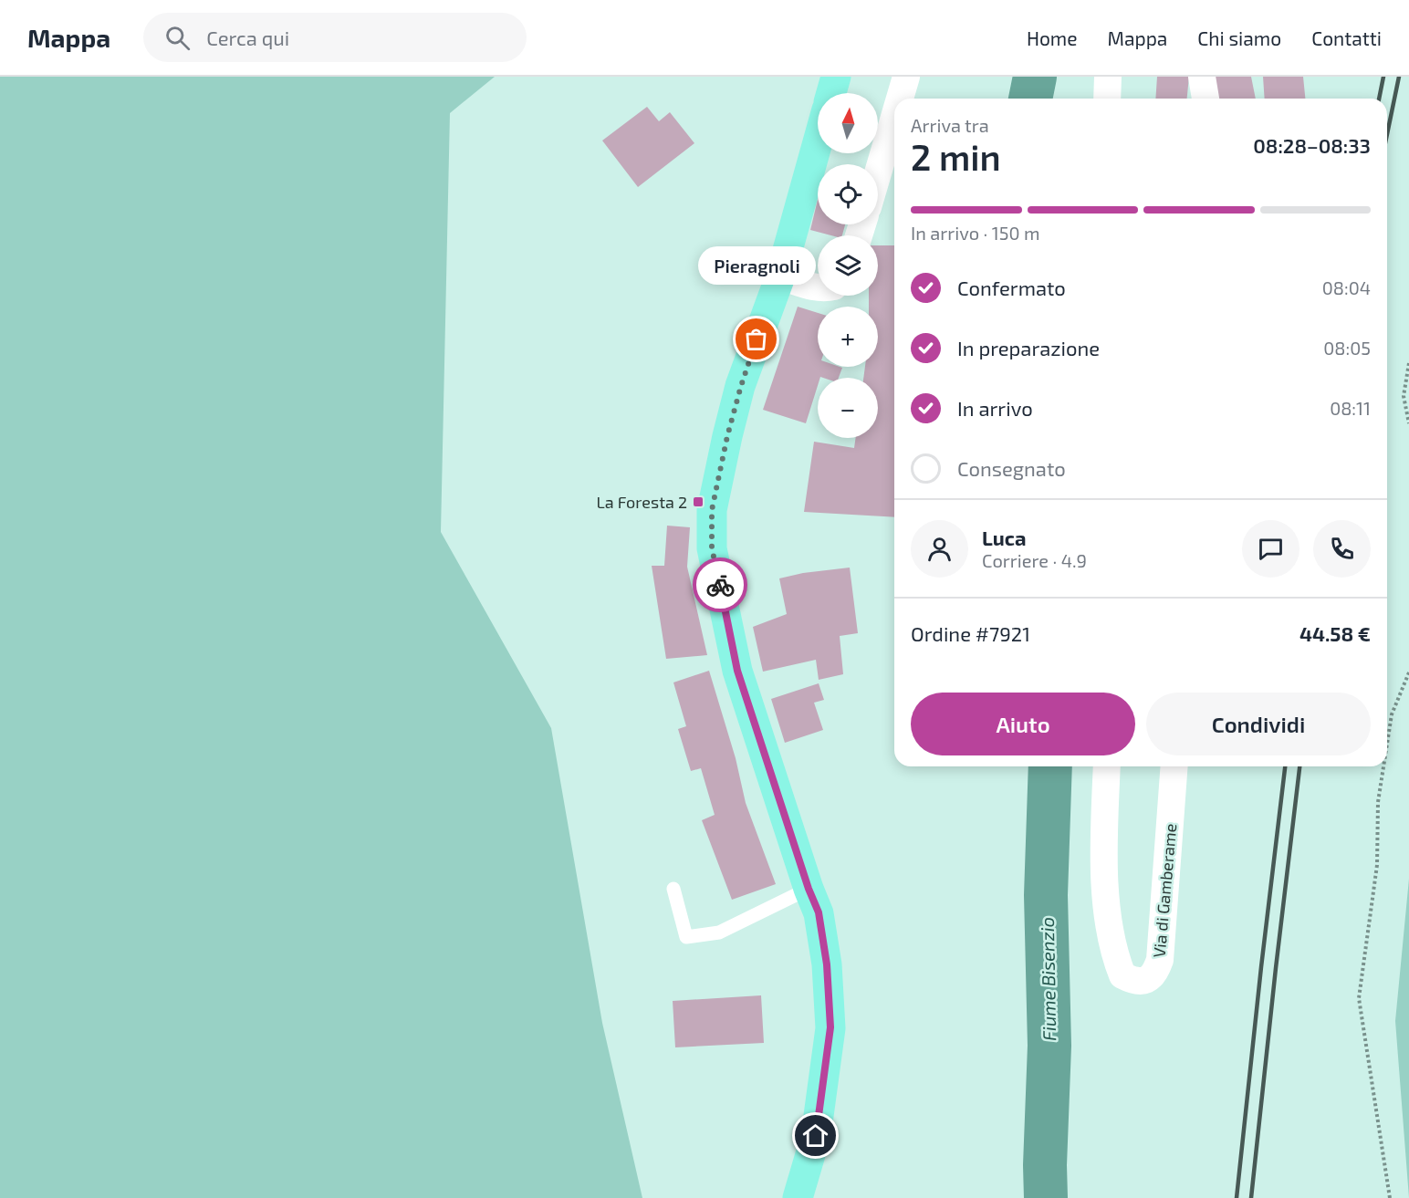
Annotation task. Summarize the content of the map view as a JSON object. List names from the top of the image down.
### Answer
{
  "streets": {
    "street": ["Via di Gamberame"]
  },
  "water": ["Fiume Bisenzio"],
  "places": {
    "other": ["Pieragnoli"],
    "transit": ["La Foresta 2"]
  },
  "north": "top",
  "page": {
    "header": "Mappa",
    "search": "Cerca qui",
    "nav": [
      "Home",
      "Mappa",
      "Chi siamo",
      "Contatti"
    ],
    "map_buttons": ["+", "−"],
    "heading": ["2 min", "Arriva tra", "08:28–08:33"],
    "panel": [
      "Luca",
      "Corriere · 4.9",
      "Ordine #7921",
      "44.58 €"
    ],
    "bar": "In arrivo · 150 m",
    "bubble": "Pieragnoli",
    "list": [
      ["Confermato", "08:04"],
      ["In preparazione", "08:05"],
      ["In arrivo", "08:11"],
      "Consegnato"
    ],
    "buttons": ["Aiuto", "Condividi"]
  }
}
